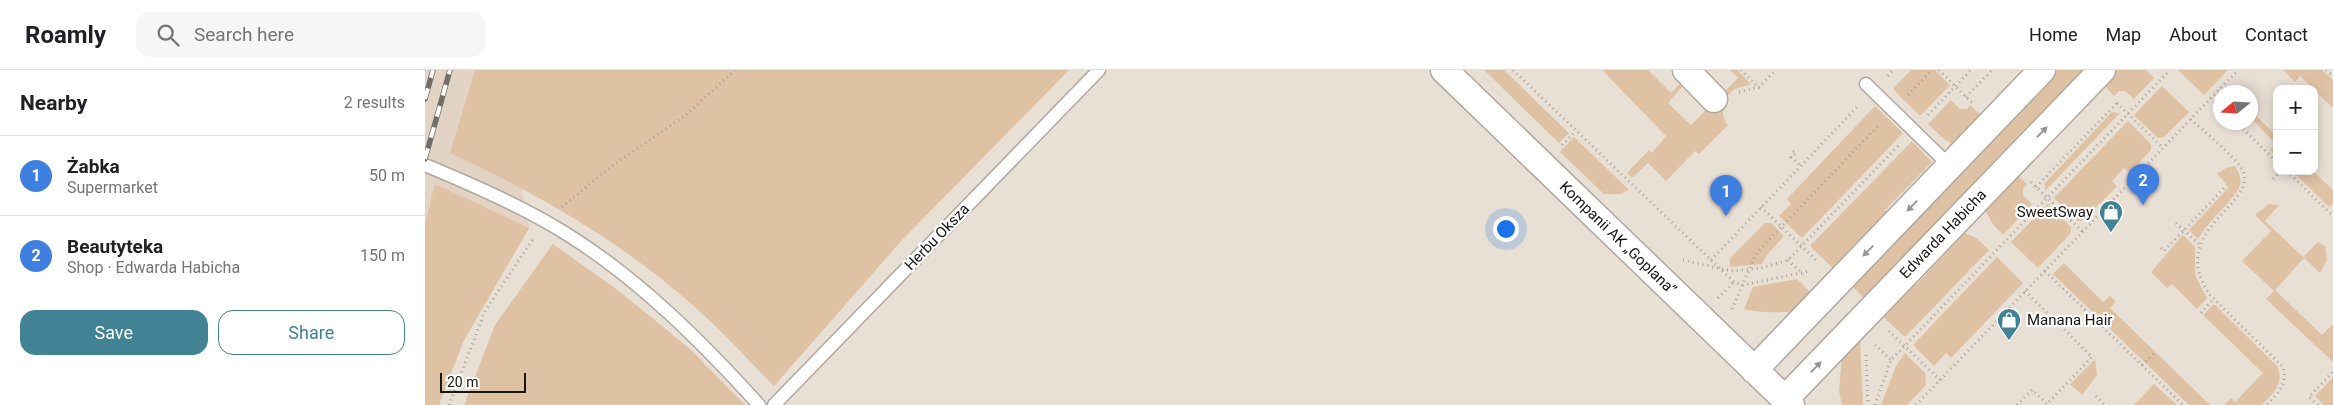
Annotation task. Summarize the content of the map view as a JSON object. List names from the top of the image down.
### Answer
{
  "streets": {
    "street": ["Edwarda Habicha", "Kompanii AK „Goplana”"],
    "lane": ["Herbu Oksza"]
  },
  "crossings": [
    ["Edwarda Habicha", "Kompanii AK „Goplana”"]
  ],
  "places": {
    "shop": ["SweetSway", "Manana Hair"]
  },
  "scale_bar": "20 m",
  "north": "left",
  "page": {
    "header": "Roamly",
    "search": "Search here",
    "nav": [
      "Home",
      "Map",
      "About",
      "Contact"
    ],
    "heading": ["Nearby", "2 results"],
    "map_buttons": ["+", "−"],
    "list": [
      {
        "mark": "1",
        "name": "Żabka",
        "note": "Supermarket",
        "value": "50 m"
      },
      {
        "mark": "2",
        "name": "Beautyteka",
        "note": "Shop · Edwarda Habicha",
        "value": "150 m"
      }
    ],
    "pins": ["2", "1"],
    "buttons": ["Save", "Share"],
    "scale": "20 m"
  }
}
